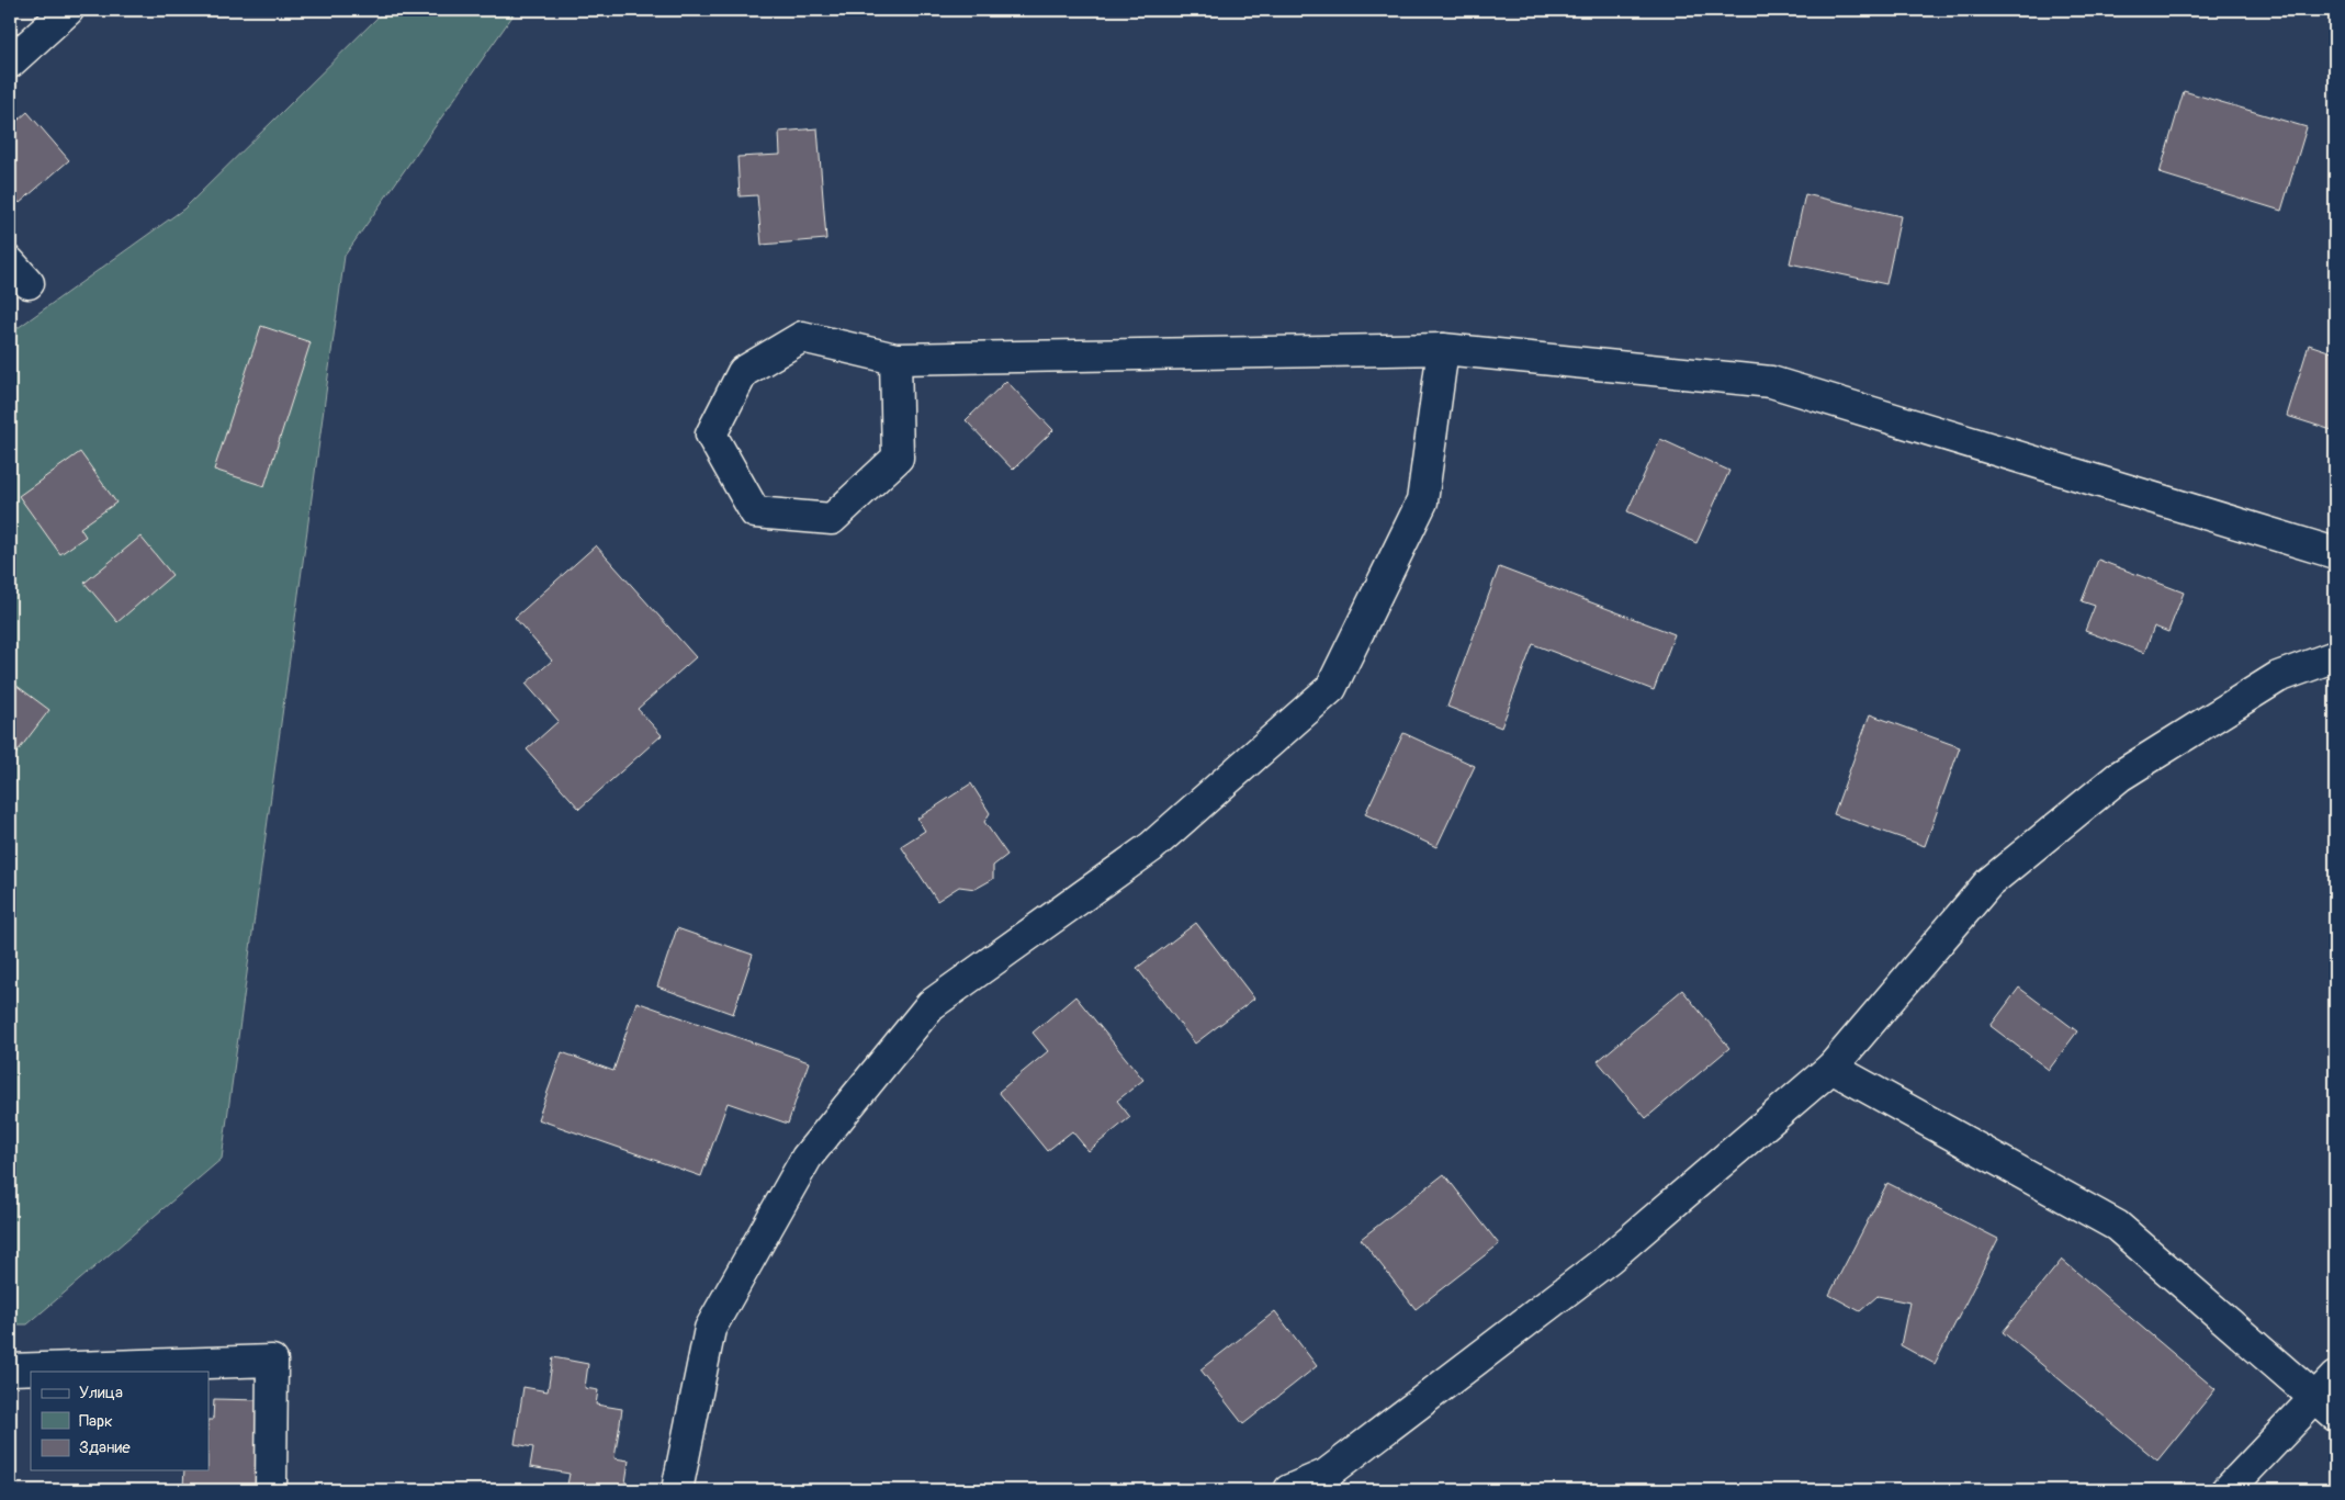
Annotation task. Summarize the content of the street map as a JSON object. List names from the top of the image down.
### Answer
{
  "legend": ["Улица", "Парк", "Здание"]
}
